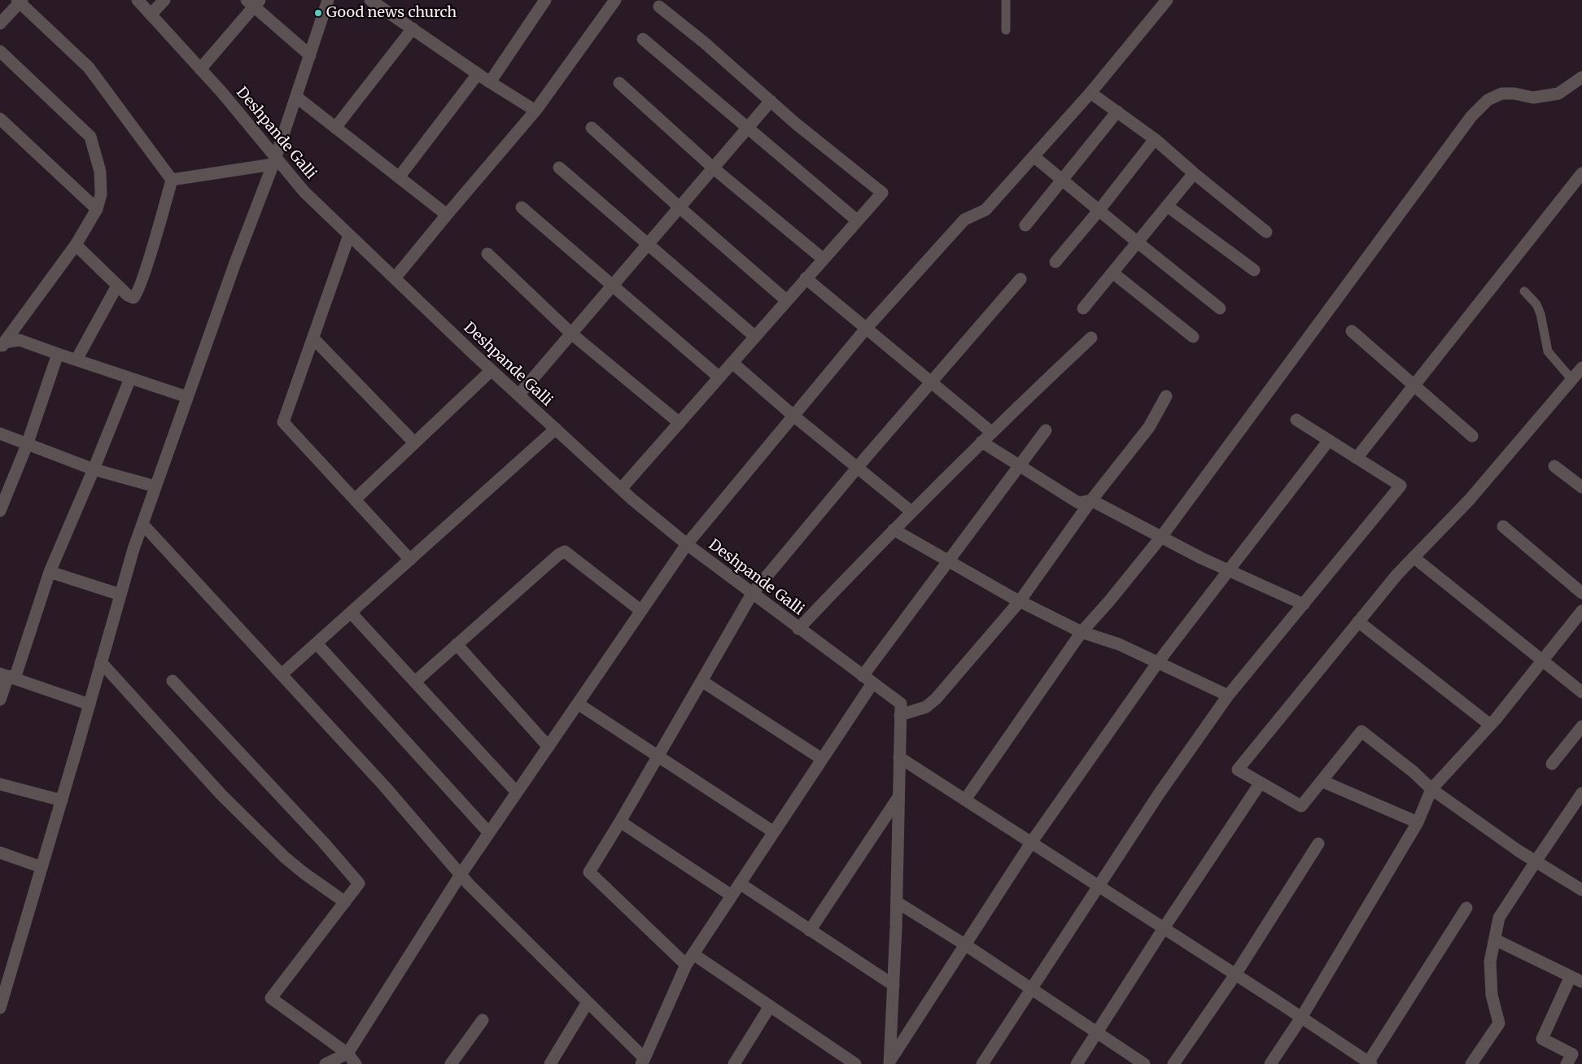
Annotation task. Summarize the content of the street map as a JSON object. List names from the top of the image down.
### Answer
{
  "streets": {
    "street": ["Deshpande Galli"]
  },
  "places": ["Good news church"]
}
